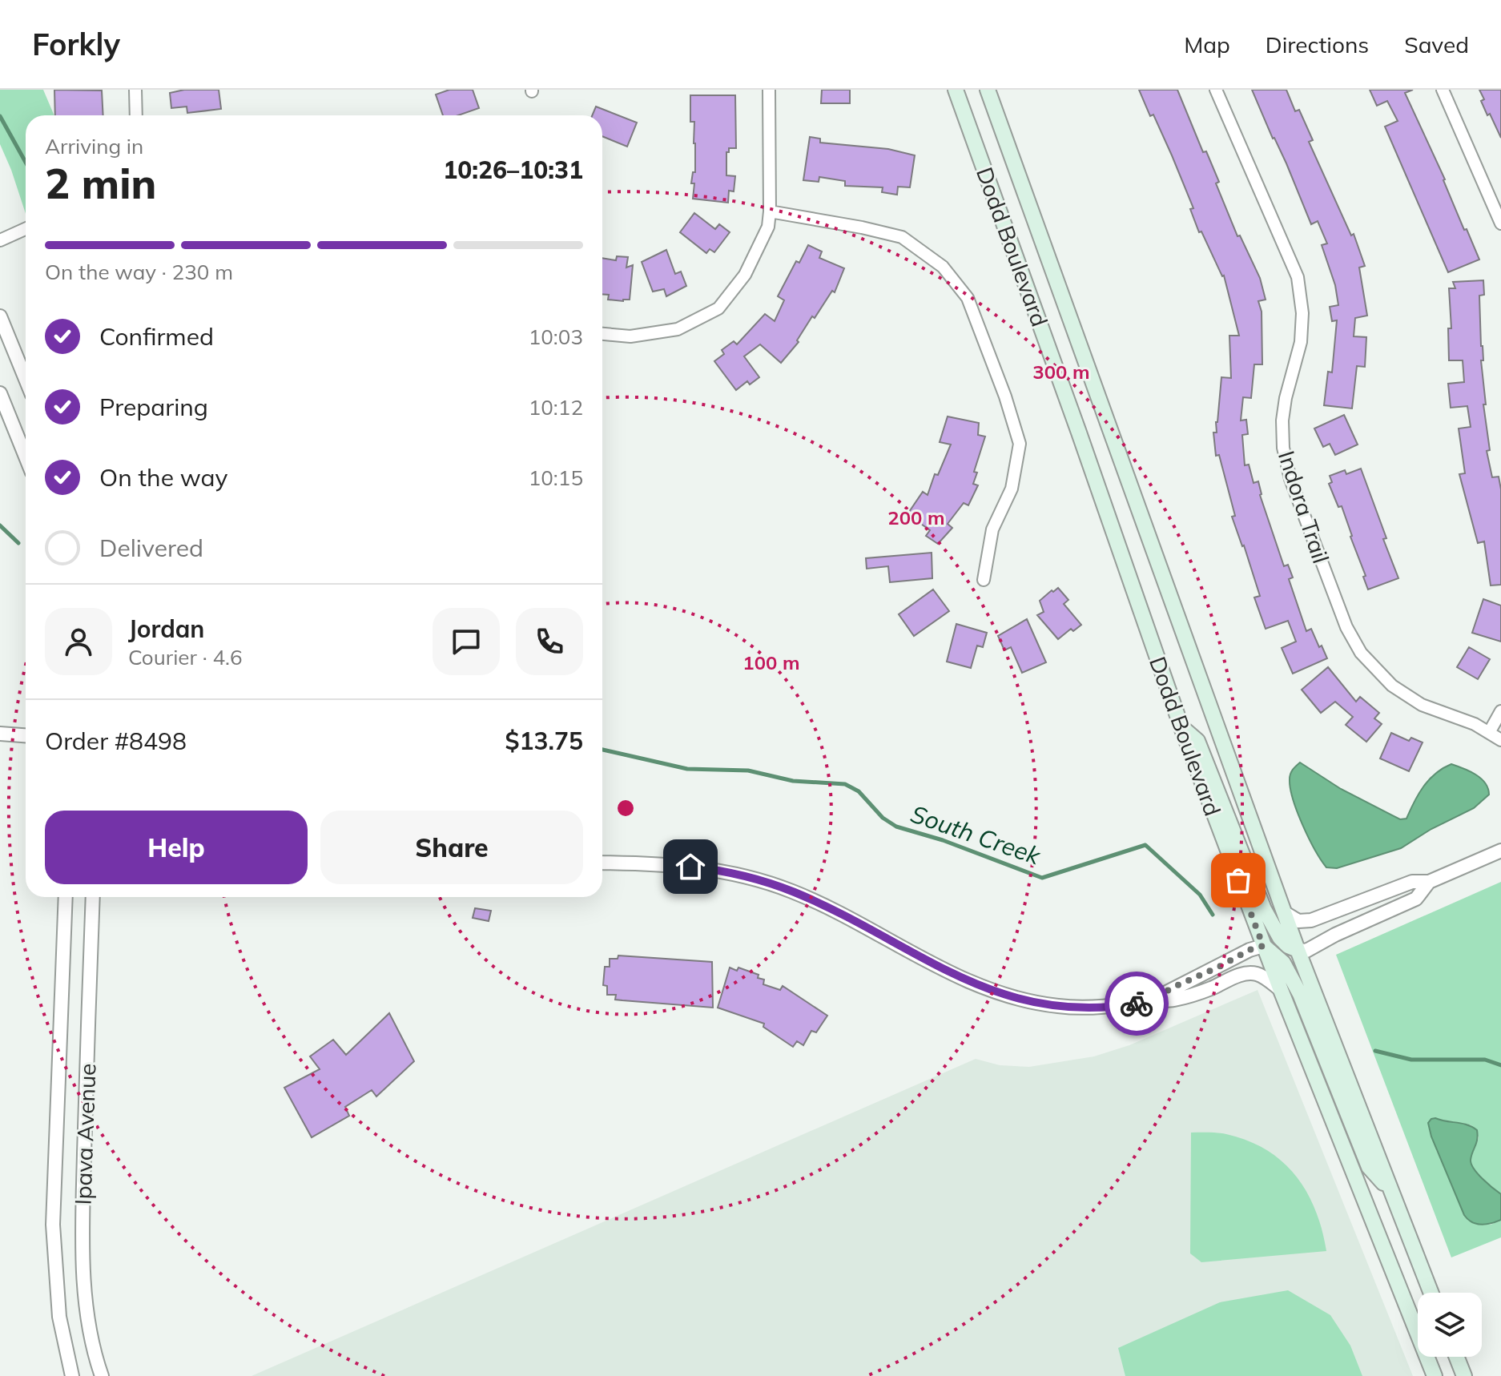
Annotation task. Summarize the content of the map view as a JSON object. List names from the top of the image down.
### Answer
{
  "streets": {
    "main road": ["Dodd Boulevard"],
    "street": ["Indora Trail", "Ipava Avenue"]
  },
  "water": ["South Creek"],
  "page": {
    "header": "Forkly",
    "nav": ["Map", "Directions", "Saved"],
    "heading": ["2 min", "Arriving in", "10:26–10:31"],
    "panel": [
      "Jordan",
      "Courier · 4.6",
      "Order #8498",
      "$13.75"
    ],
    "bar": "On the way · 230 m",
    "list": [
      ["Confirmed", "10:03"],
      ["Preparing", "10:12"],
      ["On the way", "10:15"],
      "Delivered"
    ],
    "buttons": ["Help", "Share"]
  },
  "rings": ["300 m", "200 m", "100 m"]
}
